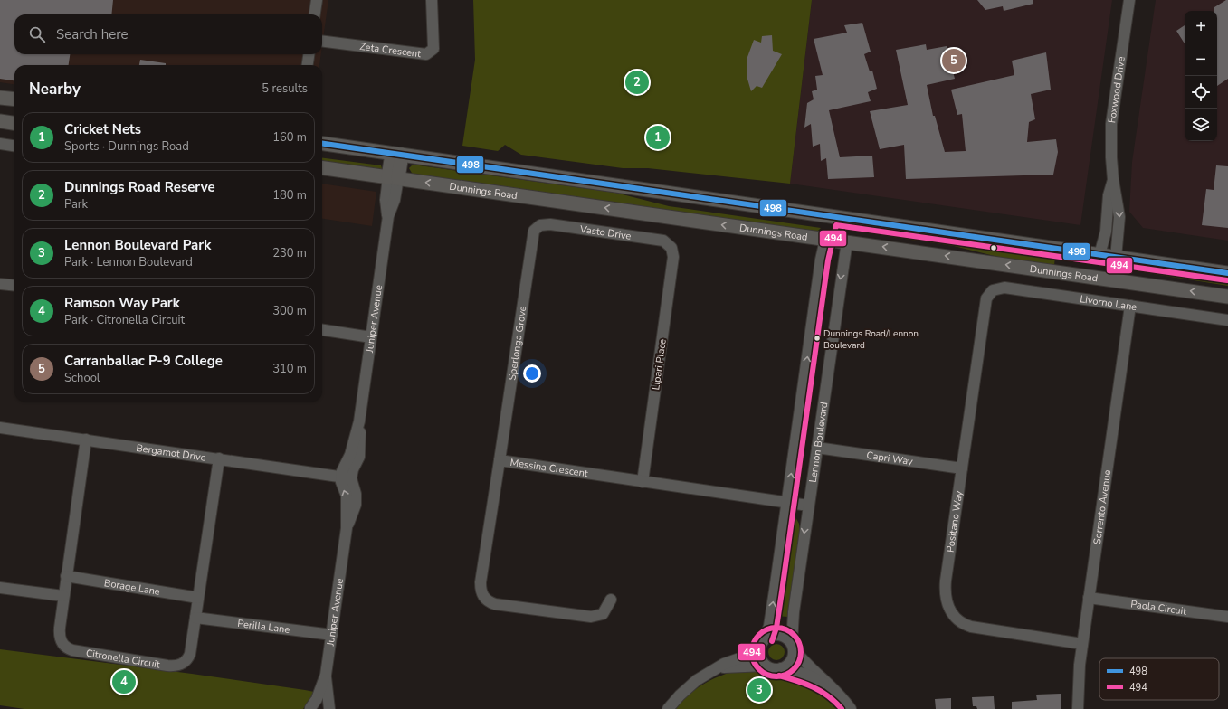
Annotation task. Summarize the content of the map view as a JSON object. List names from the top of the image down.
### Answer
{
  "streets": {
    "main road": ["Dunnings Road"],
    "street": [
      "Zeta Crescent",
      "Foxwood Drive",
      "Vasto Drive",
      "Livorno Lane",
      "Juniper Avenue",
      "Sperlonga Grove",
      "Lipari Place",
      "Lennon Boulevard",
      "Bergamot Drive",
      "Capri Way",
      "Messina Crescent",
      "Sorrento Avenue",
      "Positano Way",
      "Borage Lane",
      "Paola Circuit",
      "Perilla Lane",
      "Citronella Circuit"
    ]
  },
  "crossings": [
    ["Dunnings Road", "Juniper Avenue"],
    ["Dunnings Road", "Lennon Boulevard"],
    ["Vasto Drive", "Sperlonga Grove"],
    ["Vasto Drive", "Lipari Place"],
    ["Livorno Lane", "Sorrento Avenue"],
    ["Livorno Lane", "Positano Way"],
    ["Juniper Avenue", "Bergamot Drive"],
    ["Juniper Avenue", "Perilla Lane"],
    ["Sperlonga Grove", "Messina Crescent"],
    ["Lipari Place", "Messina Crescent"],
    ["Lennon Boulevard", "Capri Way"],
    ["Lennon Boulevard", "Messina Crescent"],
    ["Bergamot Drive", "Citronella Circuit"],
    ["Capri Way", "Positano Way"],
    ["Sorrento Avenue", "Positano Way"],
    ["Sorrento Avenue", "Paola Circuit"],
    ["Borage Lane", "Citronella Circuit"],
    ["Perilla Lane", "Citronella Circuit"]
  ],
  "places": ["Dunnings Road/Lennon Boulevard"],
  "lines": ["transit line 498", "transit line 494"],
  "legend": ["498", "494"],
  "page": {
    "map_buttons": ["+", "−"],
    "search": "Search here",
    "pins": [
      "5",
      "2",
      "1",
      "4",
      "3"
    ],
    "heading": ["Nearby", "5 results"],
    "list": [
      {
        "mark": "1",
        "name": "Cricket Nets",
        "note": "Sports · Dunnings Road",
        "value": "160 m"
      },
      {
        "mark": "2",
        "name": "Dunnings Road Reserve",
        "note": "Park",
        "value": "180 m"
      },
      {
        "mark": "3",
        "name": "Lennon Boulevard Park",
        "note": "Park · Lennon Boulevard",
        "value": "230 m"
      },
      {
        "mark": "4",
        "name": "Ramson Way Park",
        "note": "Park · Citronella Circuit",
        "value": "300 m"
      },
      {
        "mark": "5",
        "name": "Carranballac P-9 College",
        "note": "School",
        "value": "310 m"
      }
    ]
  }
}
